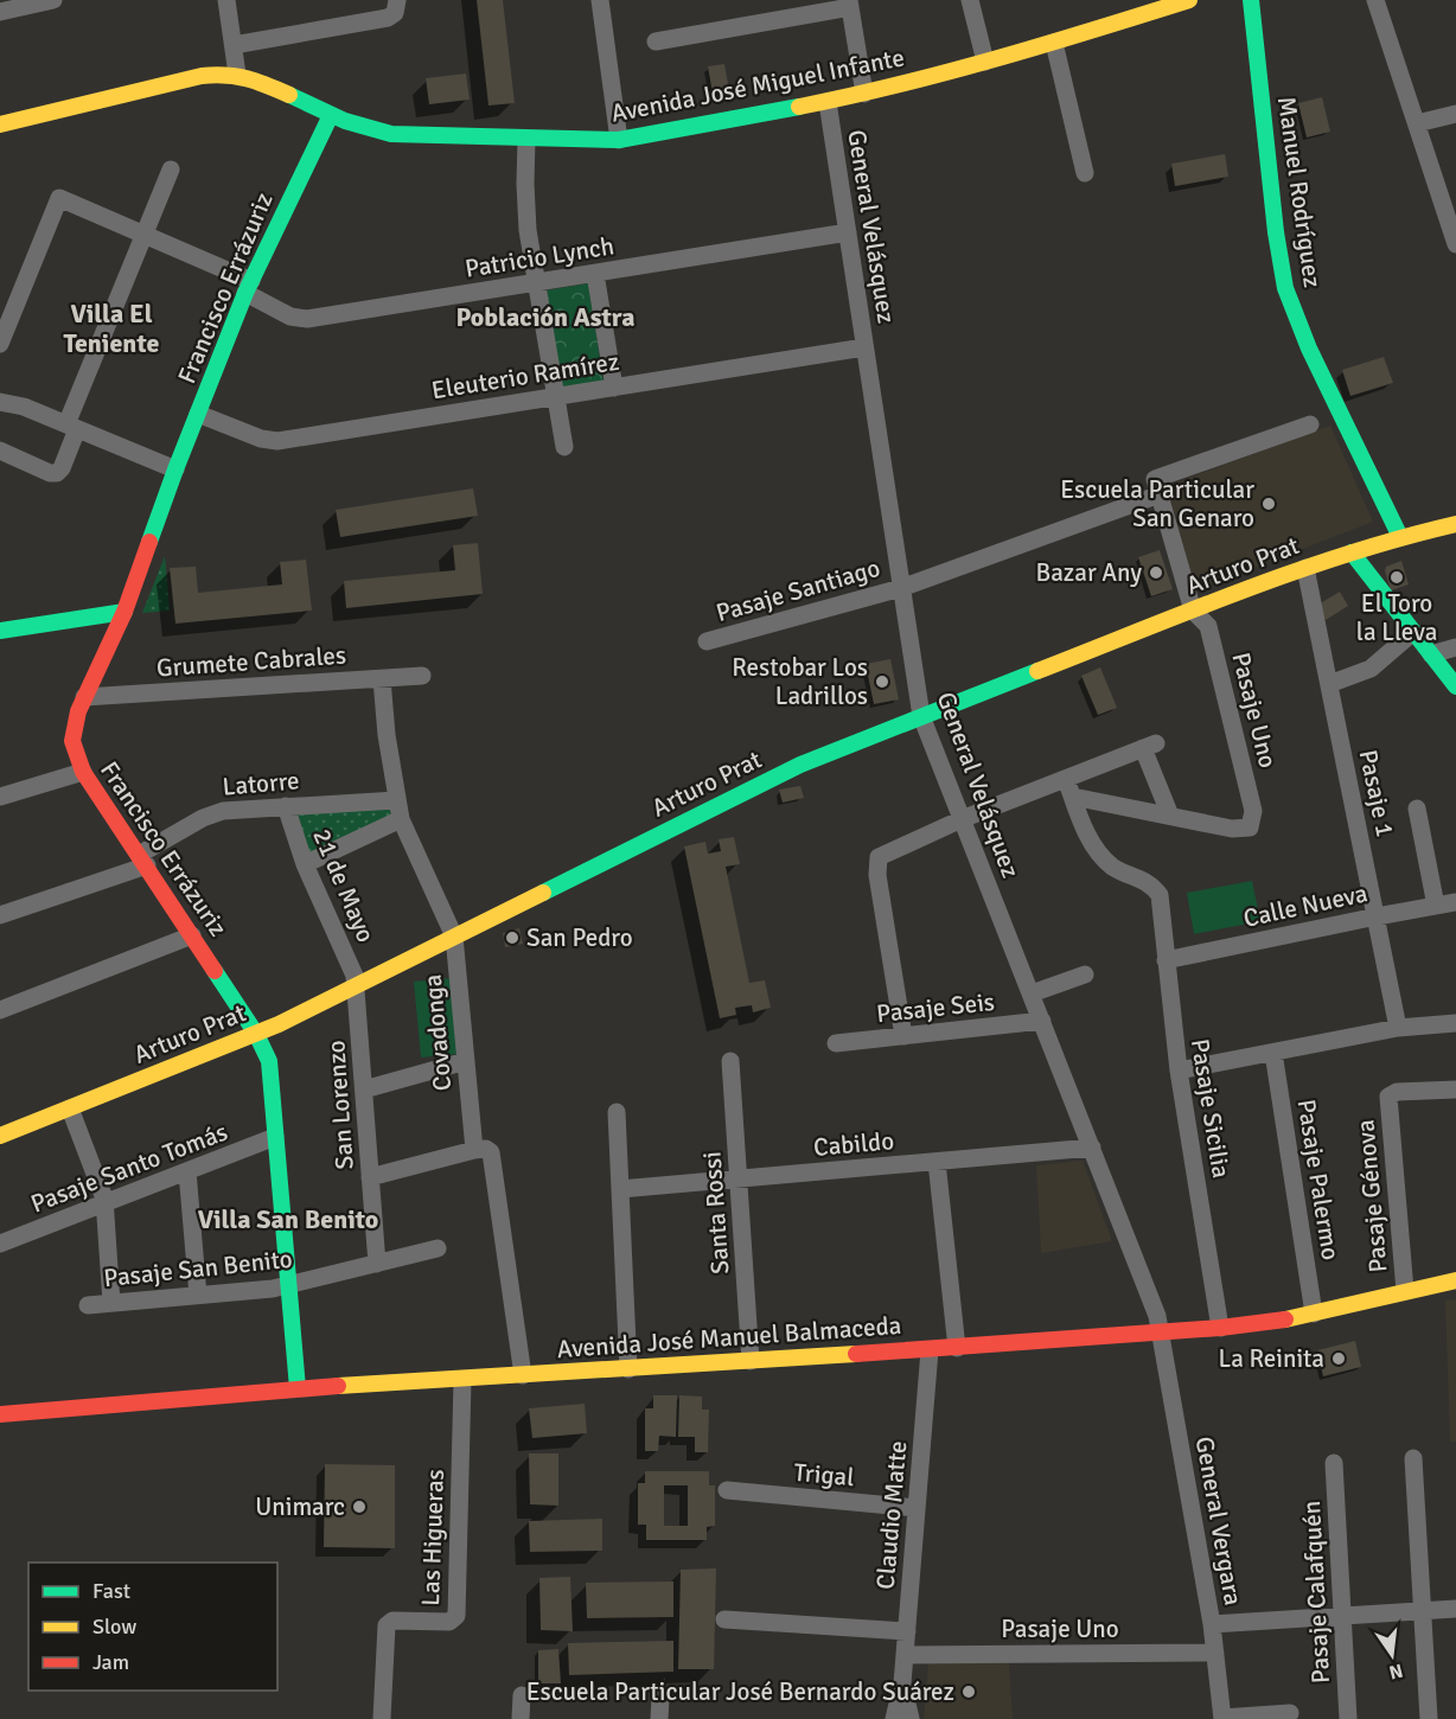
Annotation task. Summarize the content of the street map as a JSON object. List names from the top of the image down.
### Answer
{
  "streets": {
    "street": [
      "Avenida José Miguel Infante",
      "Manuel Rodríguez",
      "General Velásquez",
      "Patricio Lynch",
      "Francisco Errázuriz",
      "Eleuterio Ramírez",
      "Arturo Prat",
      "Pasaje Santiago",
      "Grumete Cabrales",
      "Pasaje Uno",
      "Latorre",
      "Pasaje 1",
      "21 de Mayo",
      "Calle Nueva",
      "Pasaje Seis",
      "Covadonga",
      "San Lorenzo",
      "Pasaje Sicilia",
      "Cabildo",
      "Pasaje Santo Tomás",
      "Pasaje Palermo",
      "Pasaje Génova",
      "Santa Rossi",
      "Pasaje San Benito",
      "Avenida José Manuel Balmaceda",
      "Trigal",
      "Claudio Matte",
      "General Vergara",
      "Las Higueras",
      "Pasaje Calafquén"
    ]
  },
  "crossings": [
    ["Avenida José Miguel Infante", "General Velásquez"],
    ["Avenida José Miguel Infante", "Francisco Errázuriz"],
    ["Manuel Rodríguez", "Arturo Prat"],
    ["General Velásquez", "Patricio Lynch"],
    ["General Velásquez", "Eleuterio Ramírez"],
    ["General Velásquez", "Arturo Prat"],
    ["General Velásquez", "Pasaje Santiago"],
    ["General Velásquez", "Pasaje Seis"],
    ["General Velásquez", "Cabildo"],
    ["General Velásquez", "Avenida José Manuel Balmaceda"],
    ["General Velásquez", "General Vergara"],
    ["Patricio Lynch", "Francisco Errázuriz"],
    ["Francisco Errázuriz", "Eleuterio Ramírez"],
    ["Francisco Errázuriz", "Arturo Prat"],
    ["Francisco Errázuriz", "Grumete Cabrales"],
    ["Francisco Errázuriz", "Latorre"],
    ["Francisco Errázuriz", "Pasaje Santo Tomás"],
    ["Francisco Errázuriz", "Pasaje San Benito"],
    ["Francisco Errázuriz", "Avenida José Manuel Balmaceda"],
    ["Arturo Prat", "Pasaje Uno"],
    ["Arturo Prat", "Pasaje 1"],
    ["Arturo Prat", "21 de Mayo"],
    ["Arturo Prat", "Covadonga"],
    ["Arturo Prat", "San Lorenzo"],
    ["Pasaje Santiago", "Pasaje Uno"],
    ["Grumete Cabrales", "Covadonga"],
    ["Pasaje Uno", "Claudio Matte"],
    ["Pasaje Uno", "General Vergara"],
    ["Latorre", "21 de Mayo"],
    ["Latorre", "Covadonga"],
    ["Pasaje 1", "Calle Nueva"],
    ["21 de Mayo", "San Lorenzo"],
    ["Calle Nueva", "Pasaje Sicilia"],
    ["San Lorenzo", "Pasaje San Benito"],
    ["Pasaje Sicilia", "Avenida José Manuel Balmaceda"],
    ["Cabildo", "Santa Rossi"],
    ["Pasaje Palermo", "Avenida José Manuel Balmaceda"],
    ["Pasaje Génova", "Avenida José Manuel Balmaceda"],
    ["Santa Rossi", "Avenida José Manuel Balmaceda"],
    ["Avenida José Manuel Balmaceda", "Claudio Matte"],
    ["Avenida José Manuel Balmaceda", "General Vergara"],
    ["Avenida José Manuel Balmaceda", "Las Higueras"],
    ["Trigal", "Claudio Matte"]
  ],
  "districts": ["Villa El Teniente", "Población Astra", "Villa San Benito"],
  "places": [
    "Escuela Particular San Genaro",
    "Bazar Any",
    "El Toro la Lleva",
    "Restobar Los Ladrillos",
    "San Pedro",
    "La Reinita",
    "Unimarc",
    "Escuela Particular José Bernardo Suárez"
  ],
  "legend": ["Fast", "Slow", "Jam"],
  "north": "bottom"
}
